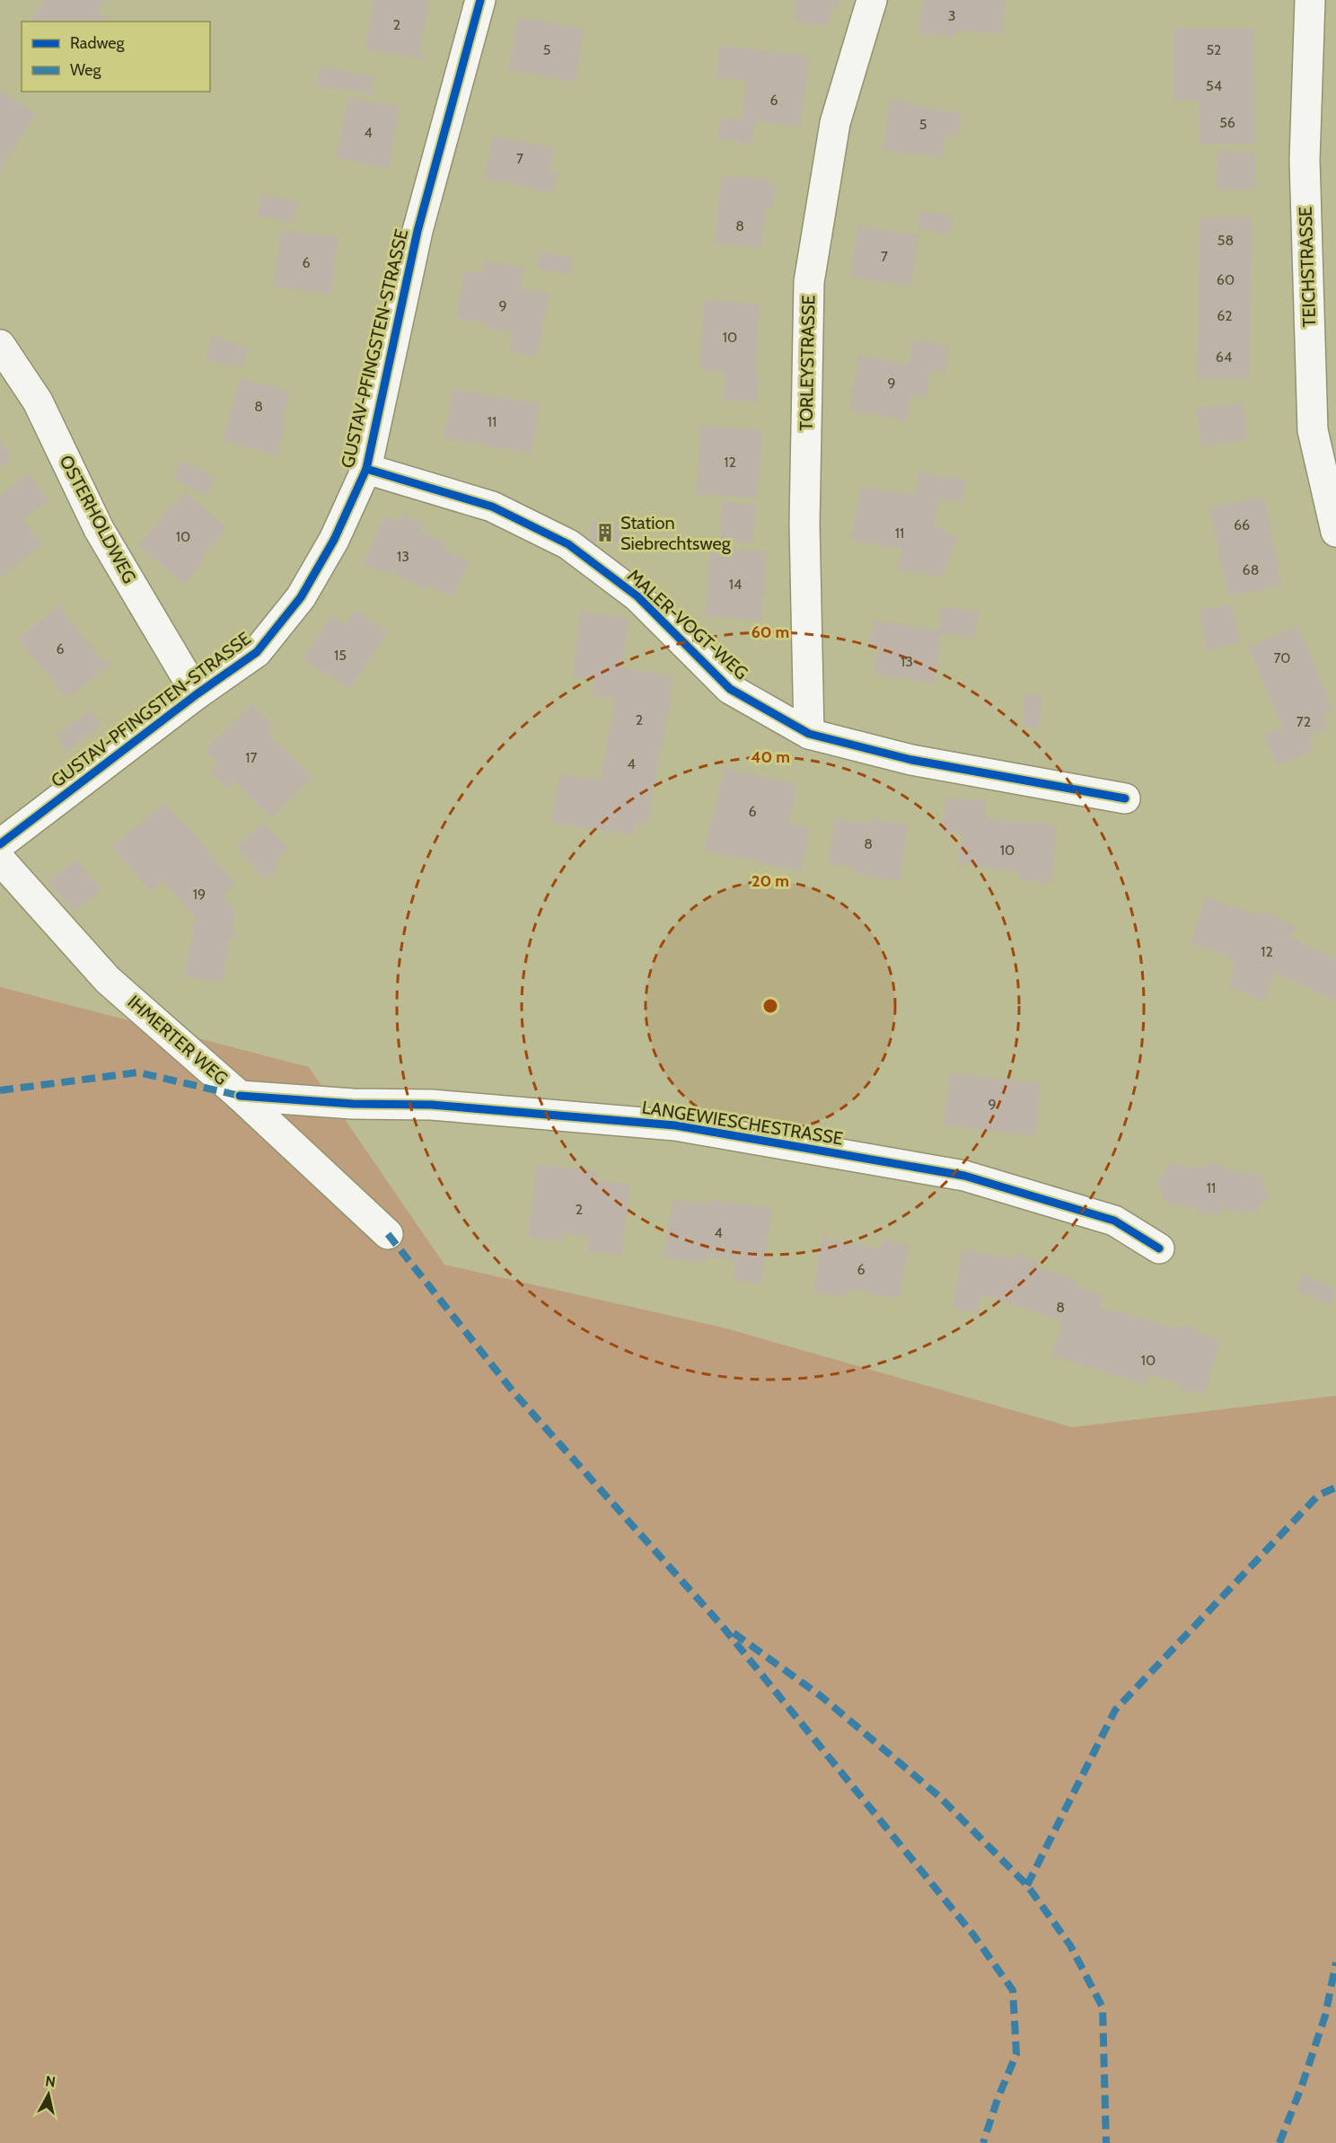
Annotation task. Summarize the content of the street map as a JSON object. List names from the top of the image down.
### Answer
{
  "streets": {
    "street": [
      "TEICHSTRASSE",
      "GUSTAV-PFINGSTEN-STRASSE",
      "TORLEYSTRASSE",
      "OSTERHOLDWEG",
      "MALER-VOGT-WEG",
      "IHMERTER WEG",
      "LANGEWIESCHESTRASSE"
    ]
  },
  "crossings": [
    ["GUSTAV-PFINGSTEN-STRASSE", "OSTERHOLDWEG"],
    ["GUSTAV-PFINGSTEN-STRASSE", "MALER-VOGT-WEG"],
    ["TORLEYSTRASSE", "MALER-VOGT-WEG"],
    ["IHMERTER WEG", "LANGEWIESCHESTRASSE"]
  ],
  "places": {
    "building": ["Station Siebrechtsweg"]
  },
  "house_numbers": [
    "3",
    "2",
    "5",
    "52",
    "54",
    "6",
    "56",
    "5",
    "4",
    "7",
    "8",
    "58",
    "7",
    "6",
    "60",
    "9",
    "62",
    "10",
    "64",
    "9",
    "8",
    "11",
    "12",
    "66",
    "11",
    "10",
    "13",
    "68",
    "14",
    "6",
    "15",
    "70",
    "13",
    "2",
    "72",
    "17",
    "4",
    "6",
    "8",
    "10",
    "19",
    "12",
    "9",
    "11",
    "2",
    "4",
    "6",
    "8",
    "10"
  ],
  "legend": ["Radweg", "Weg"],
  "north": "top",
  "rings": ["60 m", "40 m", "20 m"]
}
